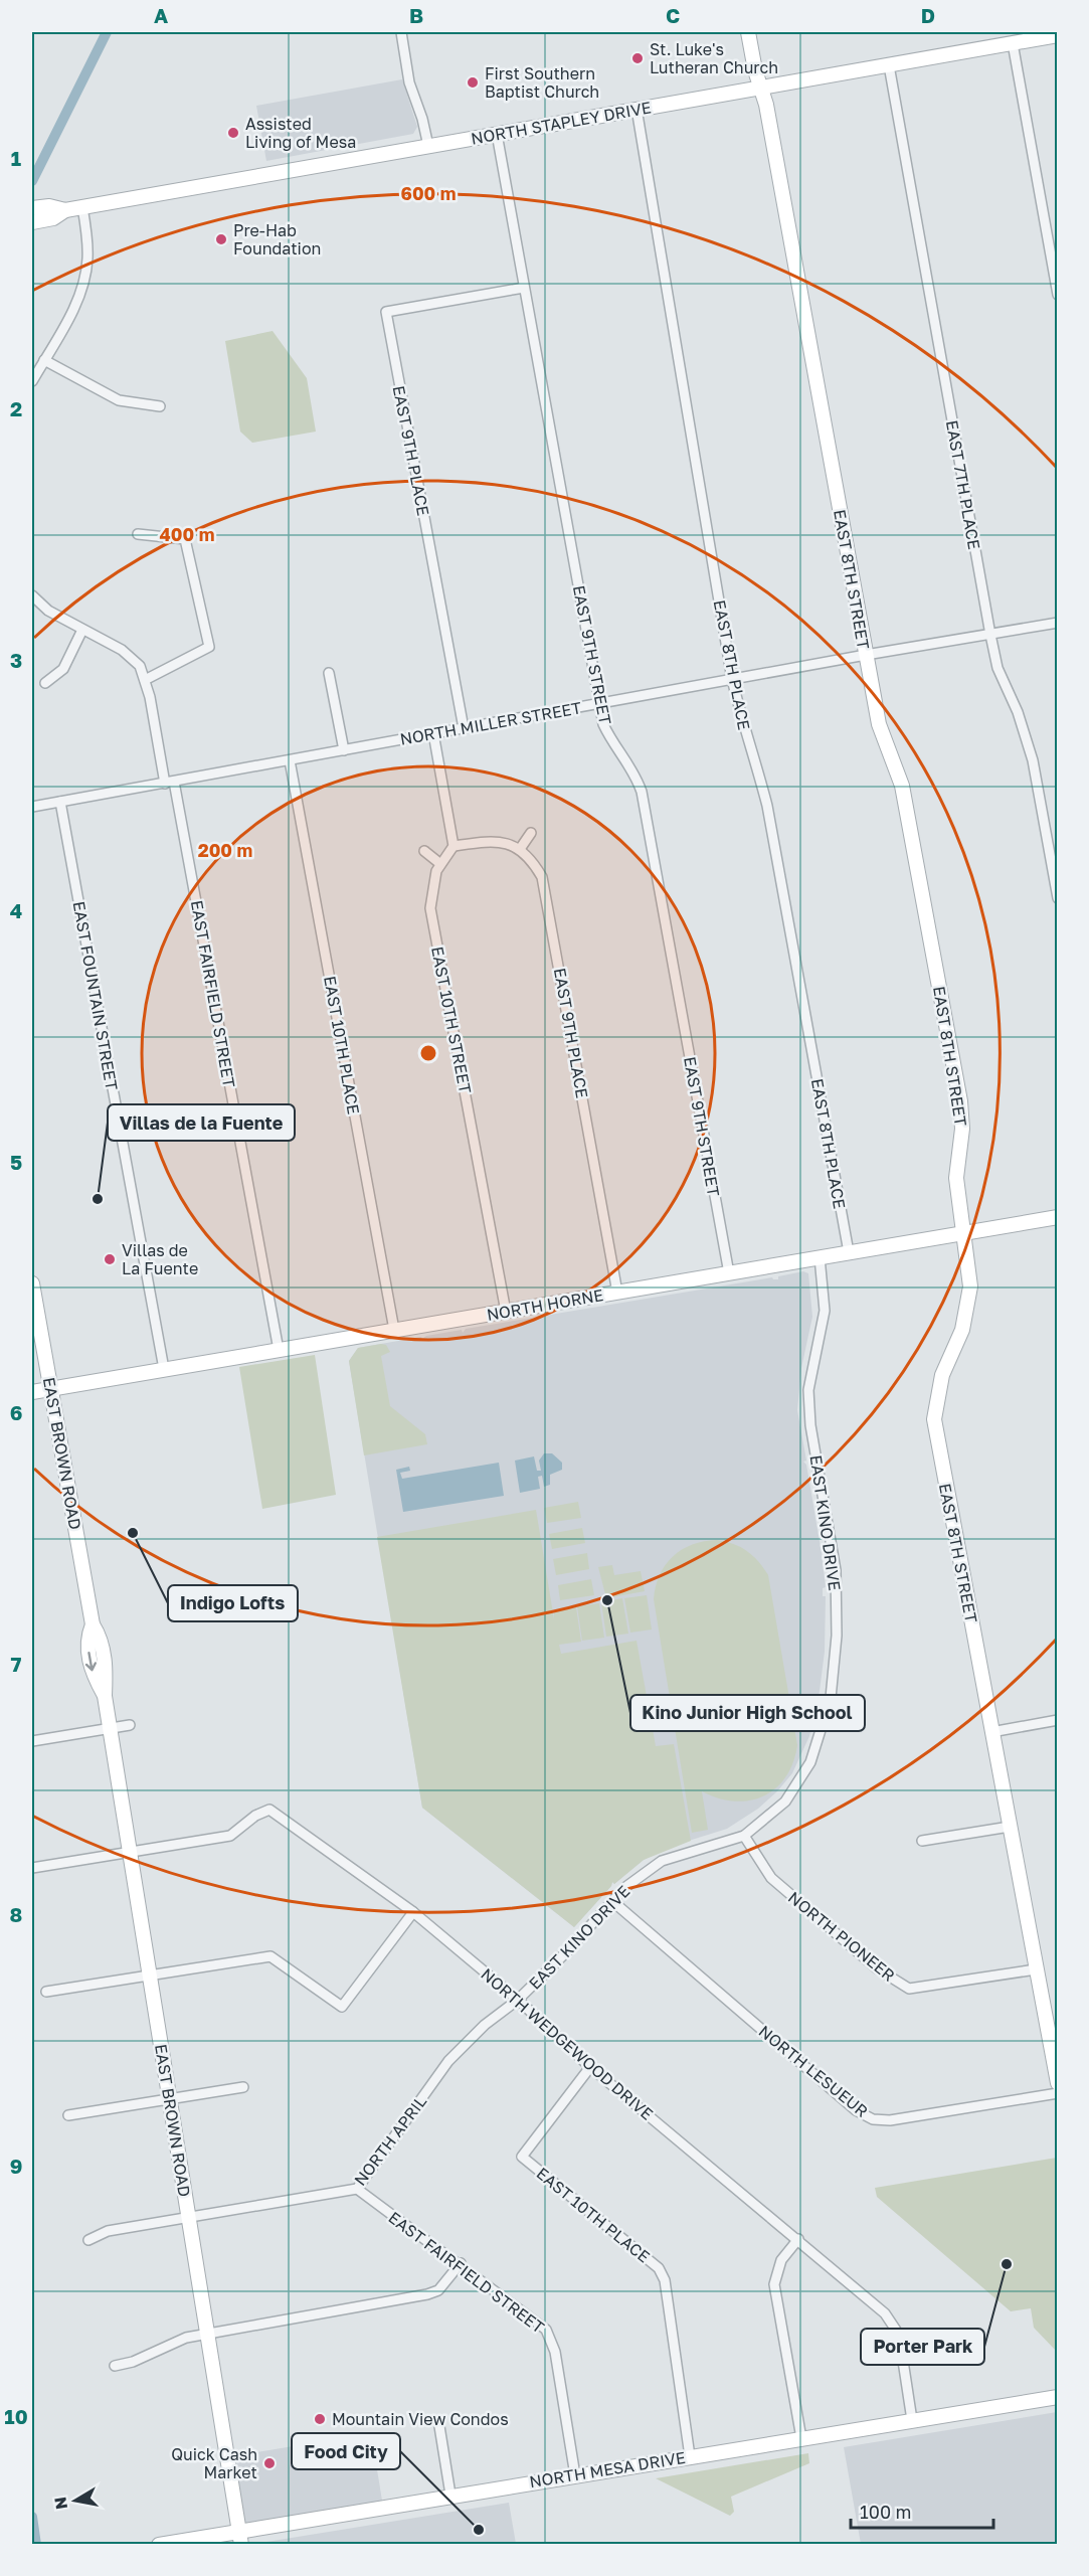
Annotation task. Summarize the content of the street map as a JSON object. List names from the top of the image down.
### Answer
{
  "streets": {
    "main road": [
      "NORTH STAPLEY DRIVE",
      "EAST 8TH STREET",
      "NORTH HORNE",
      "EAST BROWN ROAD",
      "NORTH MESA DRIVE"
    ],
    "street": [
      "EAST 9TH PLACE",
      "EAST 7TH PLACE",
      "EAST 9TH STREET",
      "EAST 8TH PLACE",
      "NORTH MILLER STREET",
      "EAST FAIRFIELD STREET",
      "EAST FOUNTAIN STREET",
      "EAST 10TH STREET",
      "EAST 10TH PLACE",
      "EAST KINO DRIVE",
      "NORTH PIONEER",
      "NORTH WEDGEWOOD DRIVE",
      "NORTH LESUEUR",
      "NORTH APRIL"
    ]
  },
  "crossings": [
    ["NORTH STAPLEY DRIVE", "EAST 7TH PLACE"],
    ["NORTH STAPLEY DRIVE", "EAST 8TH STREET"],
    ["NORTH STAPLEY DRIVE", "EAST 9TH STREET"],
    ["NORTH STAPLEY DRIVE", "EAST 8TH PLACE"],
    ["EAST 9TH PLACE", "EAST 9TH STREET"],
    ["EAST 9TH PLACE", "NORTH MILLER STREET"],
    ["EAST 9TH PLACE", "NORTH HORNE"],
    ["EAST 7TH PLACE", "NORTH MILLER STREET"],
    ["EAST 8TH STREET", "NORTH MILLER STREET"],
    ["EAST 8TH STREET", "NORTH HORNE"],
    ["EAST 8TH STREET", "NORTH PIONEER"],
    ["EAST 9TH STREET", "NORTH MILLER STREET"],
    ["EAST 9TH STREET", "NORTH HORNE"],
    ["EAST 8TH PLACE", "NORTH MILLER STREET"],
    ["EAST 8TH PLACE", "NORTH HORNE"],
    ["NORTH MILLER STREET", "EAST FAIRFIELD STREET"],
    ["NORTH MILLER STREET", "EAST FOUNTAIN STREET"],
    ["NORTH MILLER STREET", "EAST 10TH PLACE"],
    ["EAST FAIRFIELD STREET", "NORTH HORNE"],
    ["EAST FAIRFIELD STREET", "NORTH APRIL"],
    ["EAST FAIRFIELD STREET", "NORTH MESA DRIVE"],
    ["EAST FOUNTAIN STREET", "NORTH HORNE"],
    ["EAST 10TH STREET", "NORTH HORNE"],
    ["EAST 10TH PLACE", "NORTH HORNE"],
    ["EAST 10TH PLACE", "NORTH WEDGEWOOD DRIVE"],
    ["EAST 10TH PLACE", "NORTH MESA DRIVE"],
    ["NORTH HORNE", "EAST BROWN ROAD"],
    ["NORTH HORNE", "EAST KINO DRIVE"],
    ["EAST BROWN ROAD", "NORTH WEDGEWOOD DRIVE"],
    ["EAST BROWN ROAD", "NORTH APRIL"],
    ["EAST BROWN ROAD", "NORTH MESA DRIVE"],
    ["EAST KINO DRIVE", "NORTH PIONEER"],
    ["EAST KINO DRIVE", "NORTH WEDGEWOOD DRIVE"],
    ["EAST KINO DRIVE", "NORTH LESUEUR"],
    ["EAST KINO DRIVE", "NORTH APRIL"],
    ["NORTH WEDGEWOOD DRIVE", "NORTH APRIL"],
    ["NORTH WEDGEWOOD DRIVE", "NORTH MESA DRIVE"]
  ],
  "places": [
    "St. Luke's Lutheran Church",
    "First Southern Baptist Church",
    "Assisted Living of Mesa",
    "Pre-Hab Foundation",
    "Villas de la Fuente",
    "Villas de La Fuente",
    "Indigo Lofts",
    "Kino Junior High School",
    "Porter Park",
    "Mountain View Condos",
    "Quick Cash Market",
    "Food City"
  ],
  "scale_bar": "100 m",
  "north": "left",
  "grid": {
    "columns": [
      "A",
      "B",
      "C",
      "D"
    ],
    "rows": [
      "1",
      "2",
      "3",
      "4",
      "5",
      "6",
      "7",
      "8",
      "9",
      "10"
    ]
  },
  "rings": ["600 m", "400 m", "200 m"]
}
